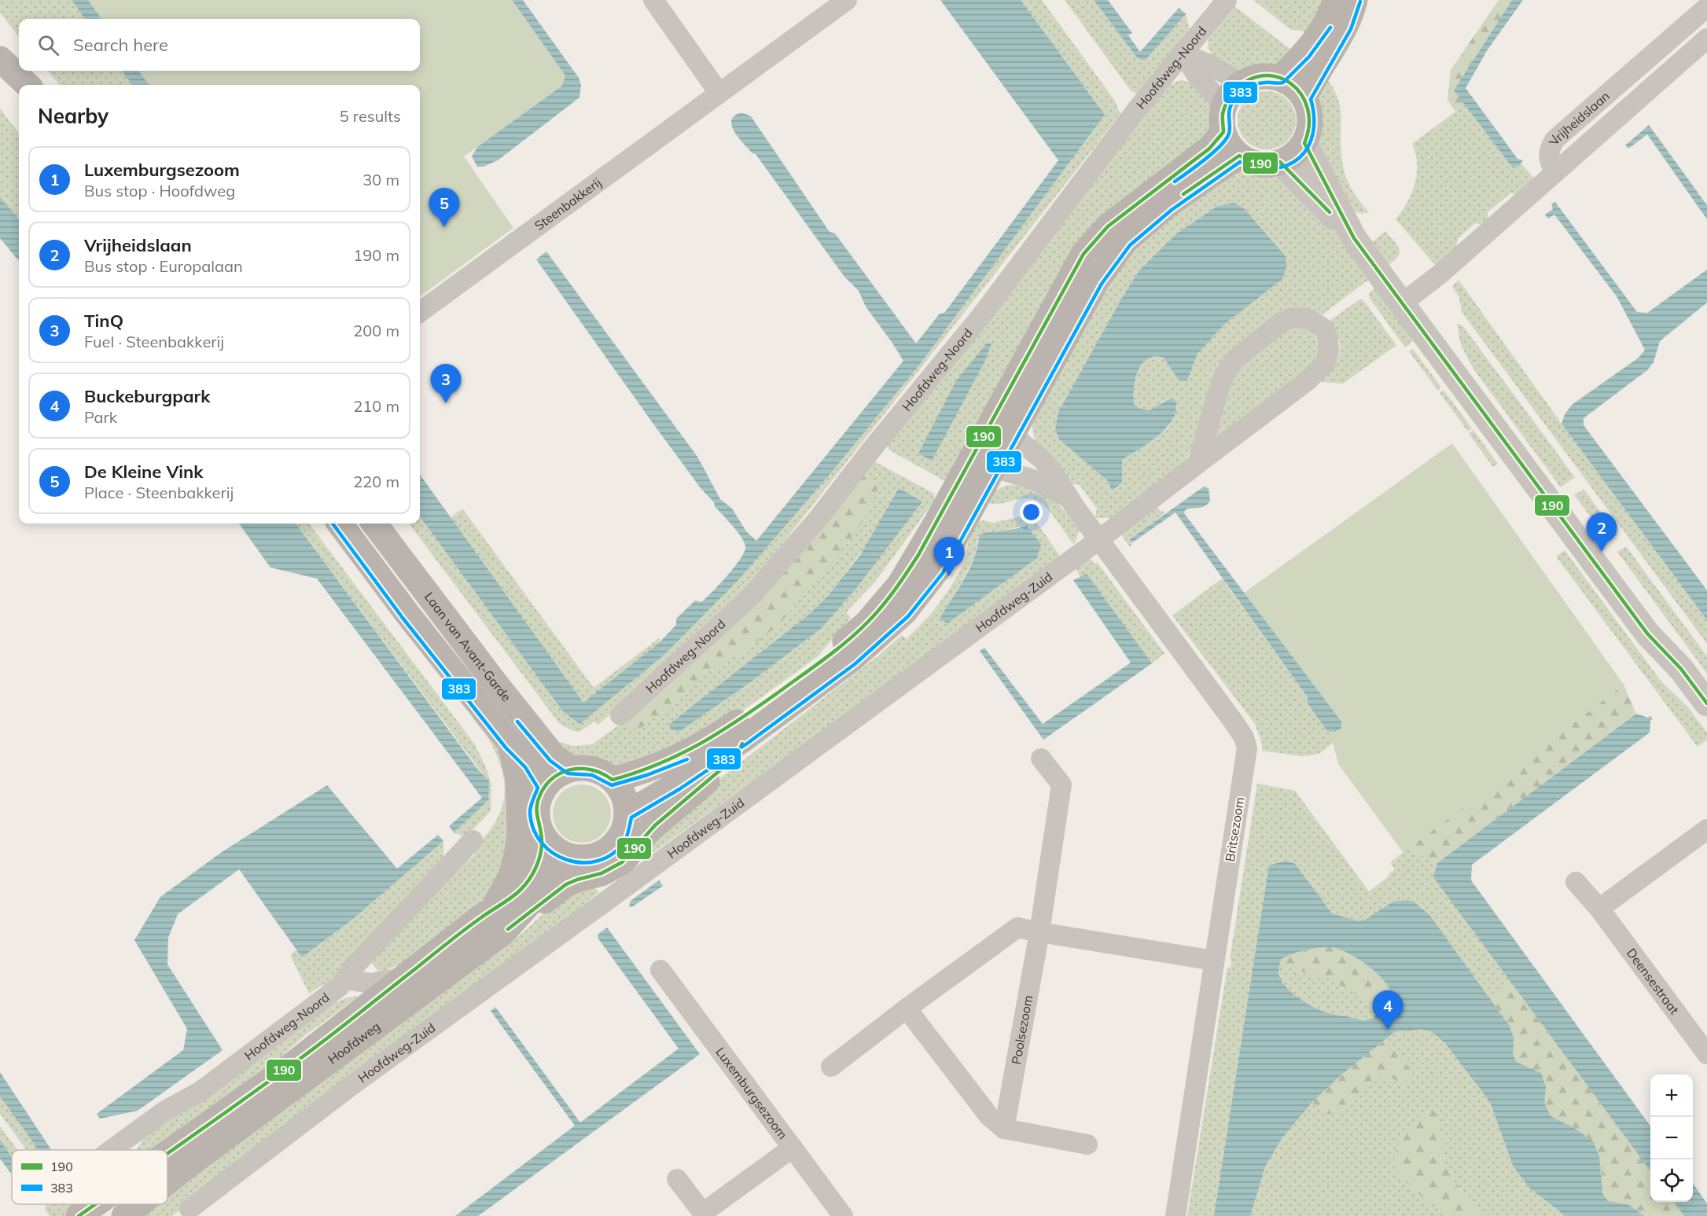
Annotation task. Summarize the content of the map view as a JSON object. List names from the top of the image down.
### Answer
{
  "streets": {
    "main road": ["Laan van Avant-Garde", "Hoofdweg"],
    "street": [
      "Hoofdweg-Noord",
      "Vrijheidslaan",
      "Steenbakkerij",
      "Hoofdweg-Zuid",
      "Britsezoom",
      "Deensestraat",
      "Poolsezoom",
      "Luxemburgsezoom"
    ]
  },
  "crossings": [
    ["Hoofdweg-Zuid", "Britsezoom"],
    ["Laan van Avant-Garde", "Hoofdweg"]
  ],
  "lines": ["transit line 383", "transit line 190"],
  "legend": ["190", "383"],
  "page": {
    "search": "Search here",
    "heading": ["Nearby", "5 results"],
    "list": [
      {
        "mark": "1",
        "name": "Luxemburgsezoom",
        "note": "Bus stop · Hoofdweg",
        "value": "30 m"
      },
      {
        "mark": "2",
        "name": "Vrijheidslaan",
        "note": "Bus stop · Europalaan",
        "value": "190 m"
      },
      {
        "mark": "3",
        "name": "TinQ",
        "note": "Fuel · Steenbakkerij",
        "value": "200 m"
      },
      {
        "mark": "4",
        "name": "Buckeburgpark",
        "note": "Park",
        "value": "210 m"
      },
      {
        "mark": "5",
        "name": "De Kleine Vink",
        "note": "Place · Steenbakkerij",
        "value": "220 m"
      }
    ],
    "pins": [
      "5",
      "3",
      "2",
      "1",
      "4"
    ],
    "map_buttons": ["+", "−"]
  }
}
